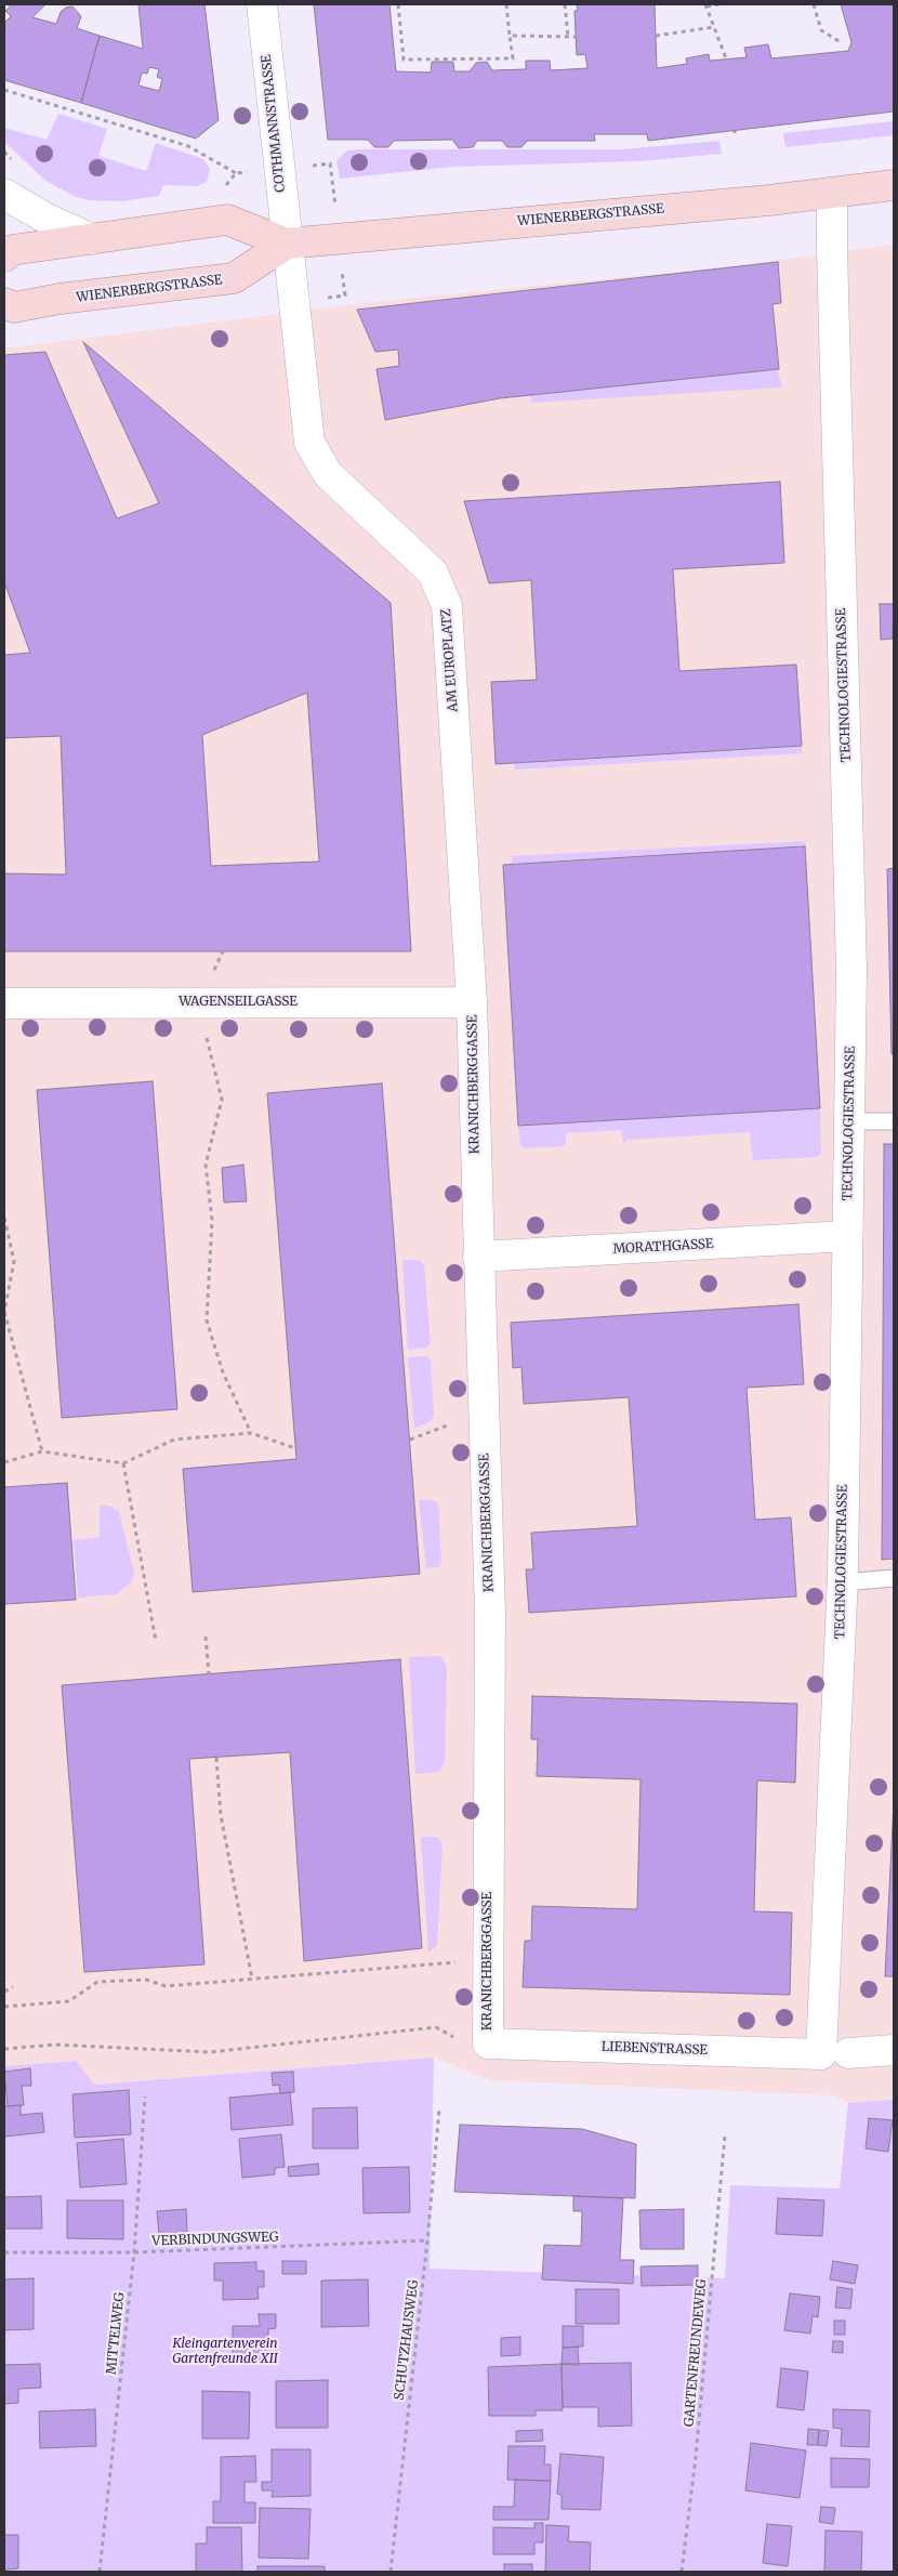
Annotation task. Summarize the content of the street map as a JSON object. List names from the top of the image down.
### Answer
{
  "streets": {
    "main road": ["WIENERBERGSTRASSE"],
    "street": [
      "COTHMANNSTRASSE",
      "AM EUROPLATZ",
      "TECHNOLOGIESTRASSE",
      "WAGENSEILGASSE",
      "KRANICHBERGGASSE",
      "MORATHGASSE",
      "LIEBENSTRASSE"
    ],
    "path": [
      "VERBINDUNGSWEG",
      "MITTELWEG",
      "SCHUTZHAUSWEG",
      "GARTENFREUNDEWEG"
    ]
  },
  "crossings": [
    ["COTHMANNSTRASSE", "WIENERBERGSTRASSE"],
    ["COTHMANNSTRASSE", "AM EUROPLATZ"],
    ["WIENERBERGSTRASSE", "AM EUROPLATZ"],
    ["WIENERBERGSTRASSE", "TECHNOLOGIESTRASSE"],
    ["AM EUROPLATZ", "WAGENSEILGASSE"],
    ["AM EUROPLATZ", "KRANICHBERGGASSE"],
    ["TECHNOLOGIESTRASSE", "MORATHGASSE"],
    ["TECHNOLOGIESTRASSE", "LIEBENSTRASSE"],
    ["WAGENSEILGASSE", "KRANICHBERGGASSE"],
    ["KRANICHBERGGASSE", "MORATHGASSE"],
    ["KRANICHBERGGASSE", "LIEBENSTRASSE"],
    ["VERBINDUNGSWEG", "MITTELWEG"],
    ["VERBINDUNGSWEG", "SCHUTZHAUSWEG"]
  ],
  "parks": ["Kleingartenverein Gartenfreunde XII"]
}
